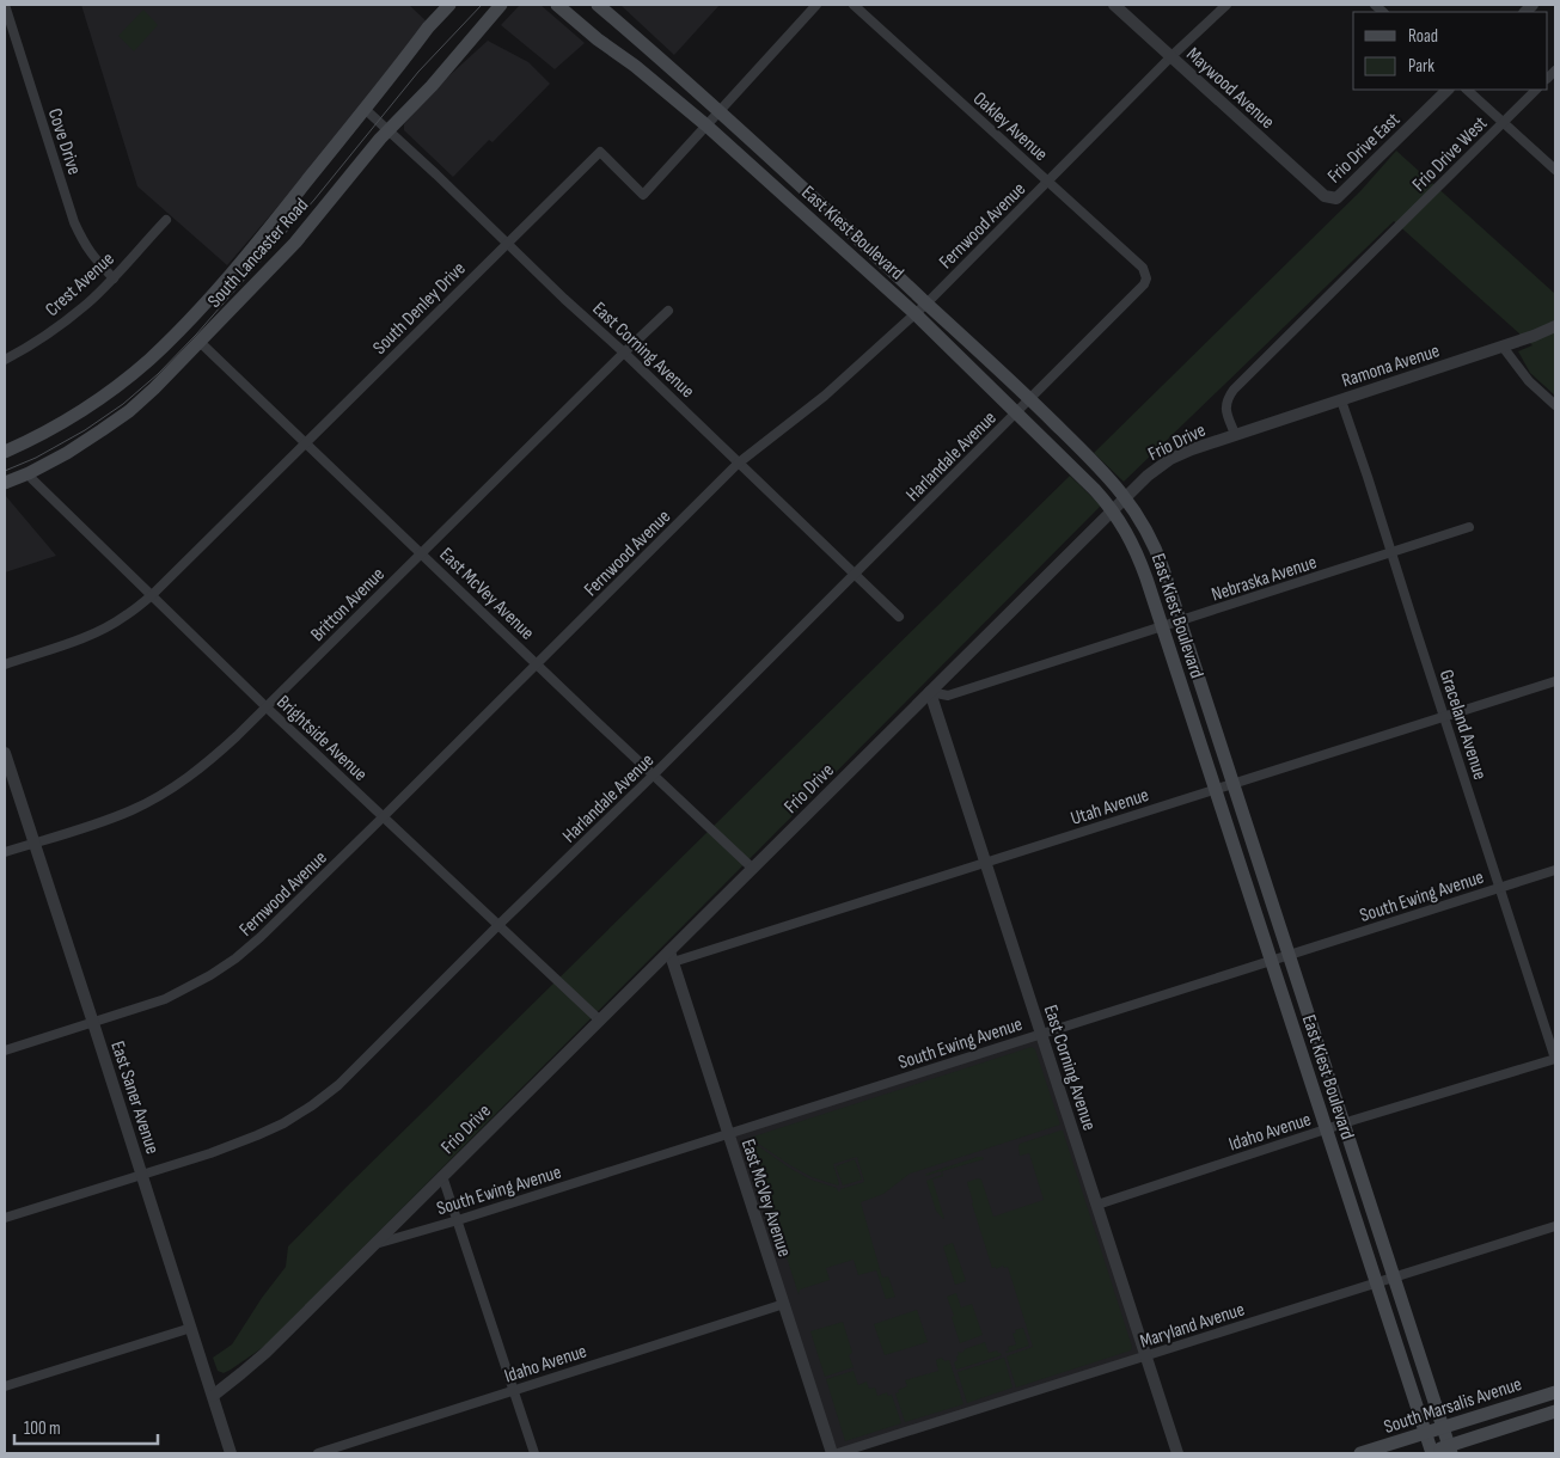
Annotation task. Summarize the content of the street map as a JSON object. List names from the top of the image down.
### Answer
{
  "streets": {
    "main road": ["East Kiest Boulevard", "South Lancaster Road", "South Marsalis Avenue"],
    "street": [
      "Maywood Avenue",
      "Oakley Avenue",
      "Cove Drive",
      "Frio Drive East",
      "Frio Drive West",
      "Fernwood Avenue",
      "Crest Avenue",
      "South Denley Drive",
      "East Corning Avenue",
      "Ramona Avenue",
      "Frio Drive",
      "Harlandale Avenue",
      "Nebraska Avenue",
      "East McVey Avenue",
      "Britton Avenue",
      "Graceland Avenue",
      "Brightside Avenue",
      "Utah Avenue",
      "South Ewing Avenue",
      "East Saner Avenue",
      "Idaho Avenue",
      "Maryland Avenue"
    ]
  },
  "crossings": [
    ["Maywood Avenue", "Frio Drive East"],
    ["Maywood Avenue", "Fernwood Avenue"],
    ["Oakley Avenue", "Fernwood Avenue"],
    ["Oakley Avenue", "Harlandale Avenue"],
    ["Cove Drive", "Crest Avenue"],
    ["Frio Drive West", "Frio Drive"],
    ["Fernwood Avenue", "East Kiest Boulevard"],
    ["Fernwood Avenue", "East Corning Avenue"],
    ["Fernwood Avenue", "East McVey Avenue"],
    ["Fernwood Avenue", "Brightside Avenue"],
    ["Fernwood Avenue", "East Saner Avenue"],
    ["East Kiest Boulevard", "South Denley Drive"],
    ["East Kiest Boulevard", "Frio Drive"],
    ["East Kiest Boulevard", "Harlandale Avenue"],
    ["East Kiest Boulevard", "Nebraska Avenue"],
    ["East Kiest Boulevard", "Utah Avenue"],
    ["East Kiest Boulevard", "South Ewing Avenue"],
    ["East Kiest Boulevard", "Idaho Avenue"],
    ["East Kiest Boulevard", "Maryland Avenue"],
    ["East Kiest Boulevard", "South Marsalis Avenue"],
    ["South Lancaster Road", "East Corning Avenue"],
    ["South Lancaster Road", "East McVey Avenue"],
    ["South Lancaster Road", "Brightside Avenue"],
    ["South Denley Drive", "East Corning Avenue"],
    ["South Denley Drive", "East McVey Avenue"],
    ["South Denley Drive", "Brightside Avenue"],
    ["East Corning Avenue", "Frio Drive"],
    ["East Corning Avenue", "Harlandale Avenue"],
    ["East Corning Avenue", "Nebraska Avenue"],
    ["East Corning Avenue", "Britton Avenue"],
    ["East Corning Avenue", "Utah Avenue"],
    ["East Corning Avenue", "South Ewing Avenue"],
    ["East Corning Avenue", "Idaho Avenue"],
    ["East Corning Avenue", "Maryland Avenue"],
    ["Ramona Avenue", "Frio Drive"],
    ["Ramona Avenue", "Graceland Avenue"],
    ["Frio Drive", "Nebraska Avenue"],
    ["Frio Drive", "East McVey Avenue"],
    ["Frio Drive", "Brightside Avenue"],
    ["Frio Drive", "Utah Avenue"],
    ["Frio Drive", "South Ewing Avenue"],
    ["Frio Drive", "East Saner Avenue"],
    ["Harlandale Avenue", "East McVey Avenue"],
    ["Harlandale Avenue", "Brightside Avenue"],
    ["Harlandale Avenue", "East Saner Avenue"],
    ["Nebraska Avenue", "Graceland Avenue"],
    ["East McVey Avenue", "Britton Avenue"],
    ["East McVey Avenue", "Utah Avenue"],
    ["East McVey Avenue", "South Ewing Avenue"],
    ["East McVey Avenue", "Idaho Avenue"],
    ["Britton Avenue", "Brightside Avenue"],
    ["Britton Avenue", "East Saner Avenue"],
    ["Graceland Avenue", "Utah Avenue"],
    ["Graceland Avenue", "South Ewing Avenue"],
    ["Graceland Avenue", "Idaho Avenue"]
  ],
  "legend": ["Road", "Park"],
  "scale_bar": "100 m"
}
